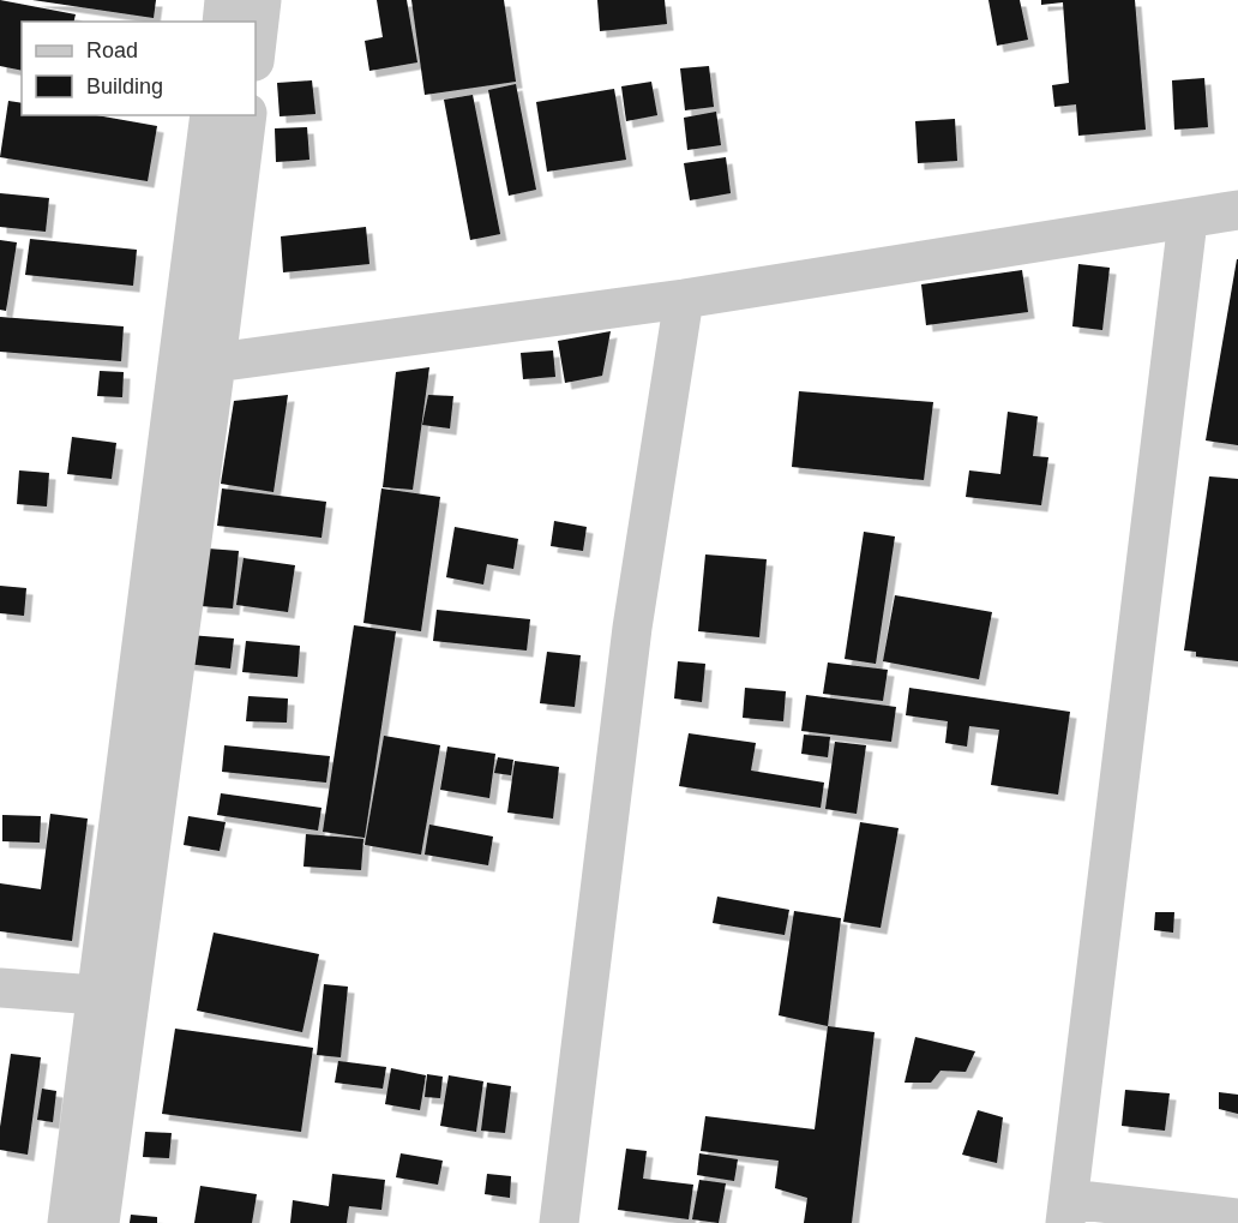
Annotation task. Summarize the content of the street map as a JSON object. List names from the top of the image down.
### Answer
{
  "legend": ["Road", "Building"]
}
